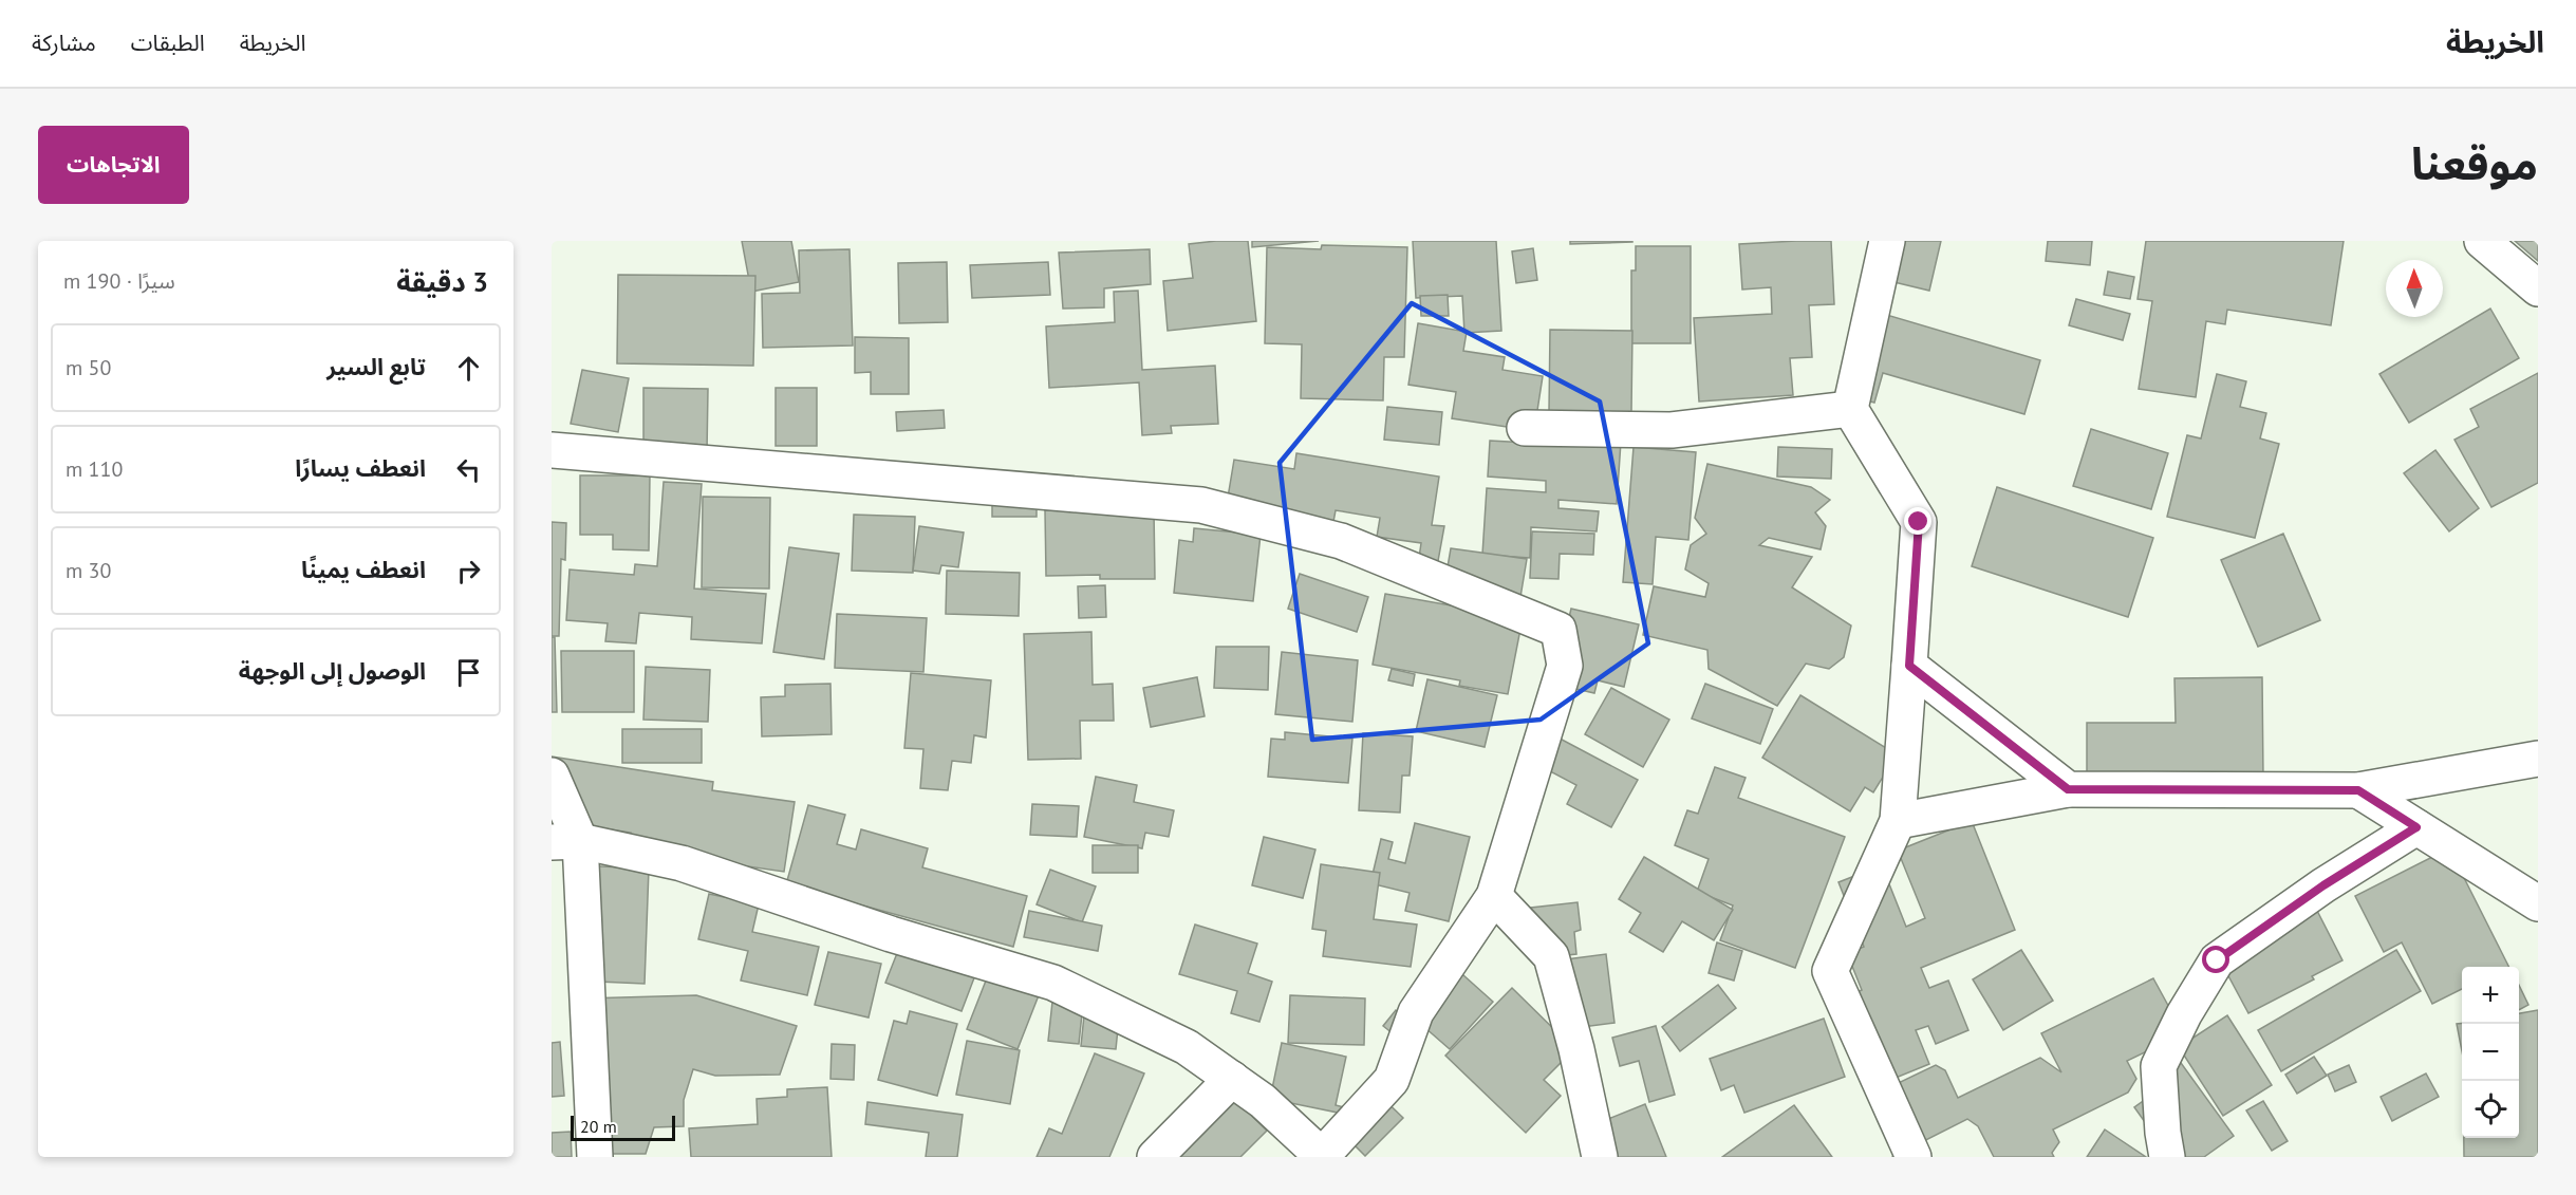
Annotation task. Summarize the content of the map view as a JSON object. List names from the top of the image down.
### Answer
{
  "scale_bar": "20 m",
  "north": "top",
  "page": {
    "header": "الخريطة",
    "nav": ["الخريطة", "الطبقات", "مشاركة"],
    "title": "موقعنا",
    "buttons": "الاتجاهات",
    "heading": ["3 دقيقة", "سيرًا · 190 m"],
    "list": [
      ["تابع السير", "50 m"],
      ["انعطف يسارًا", "110 m"],
      ["انعطف يمينًا", "30 m"],
      "الوصول إلى الوجهة"
    ],
    "map_buttons": ["+", "−"],
    "scale": "20 m"
  }
}
